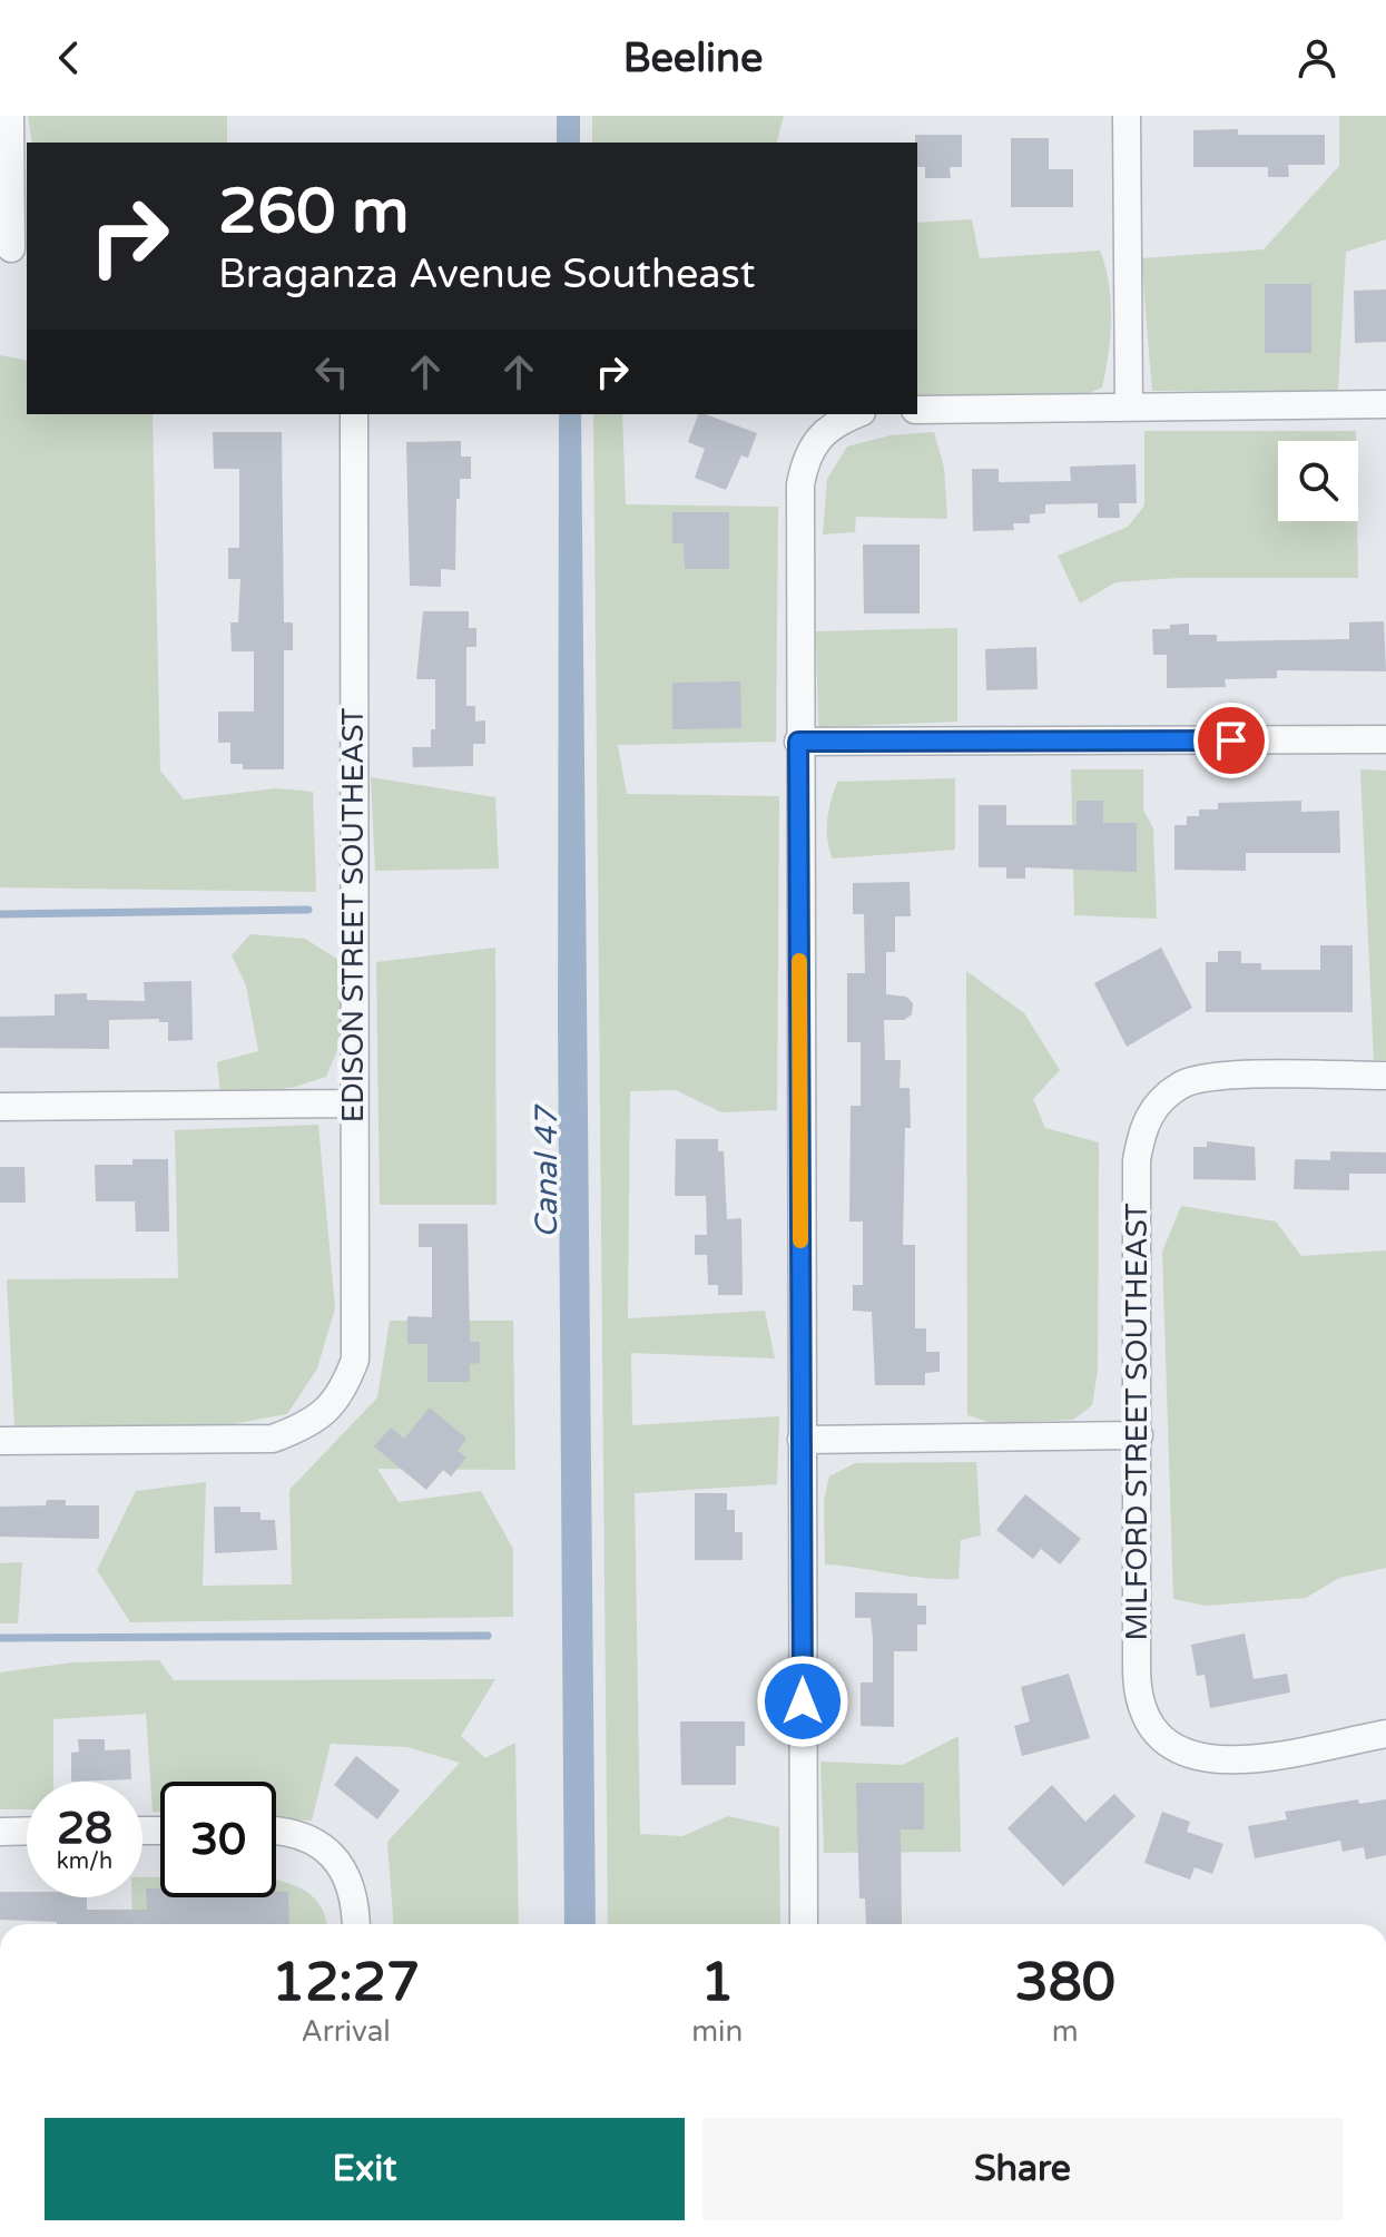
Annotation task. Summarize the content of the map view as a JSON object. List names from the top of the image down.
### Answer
{
  "streets": {
    "street": ["EDISON STREET SOUTHEAST", "MILFORD STREET SOUTHEAST"]
  },
  "water": ["Canal 47"],
  "page": {
    "header": "Beeline",
    "turn": ["260 m", "Braganza Avenue Southeast"],
    "speed": "28 km/h",
    "limit": "30",
    "eta": [
      "12:27",
      "Arrival",
      "1",
      "min",
      "380",
      "m"
    ],
    "buttons": ["Exit", "Share"]
  }
}
